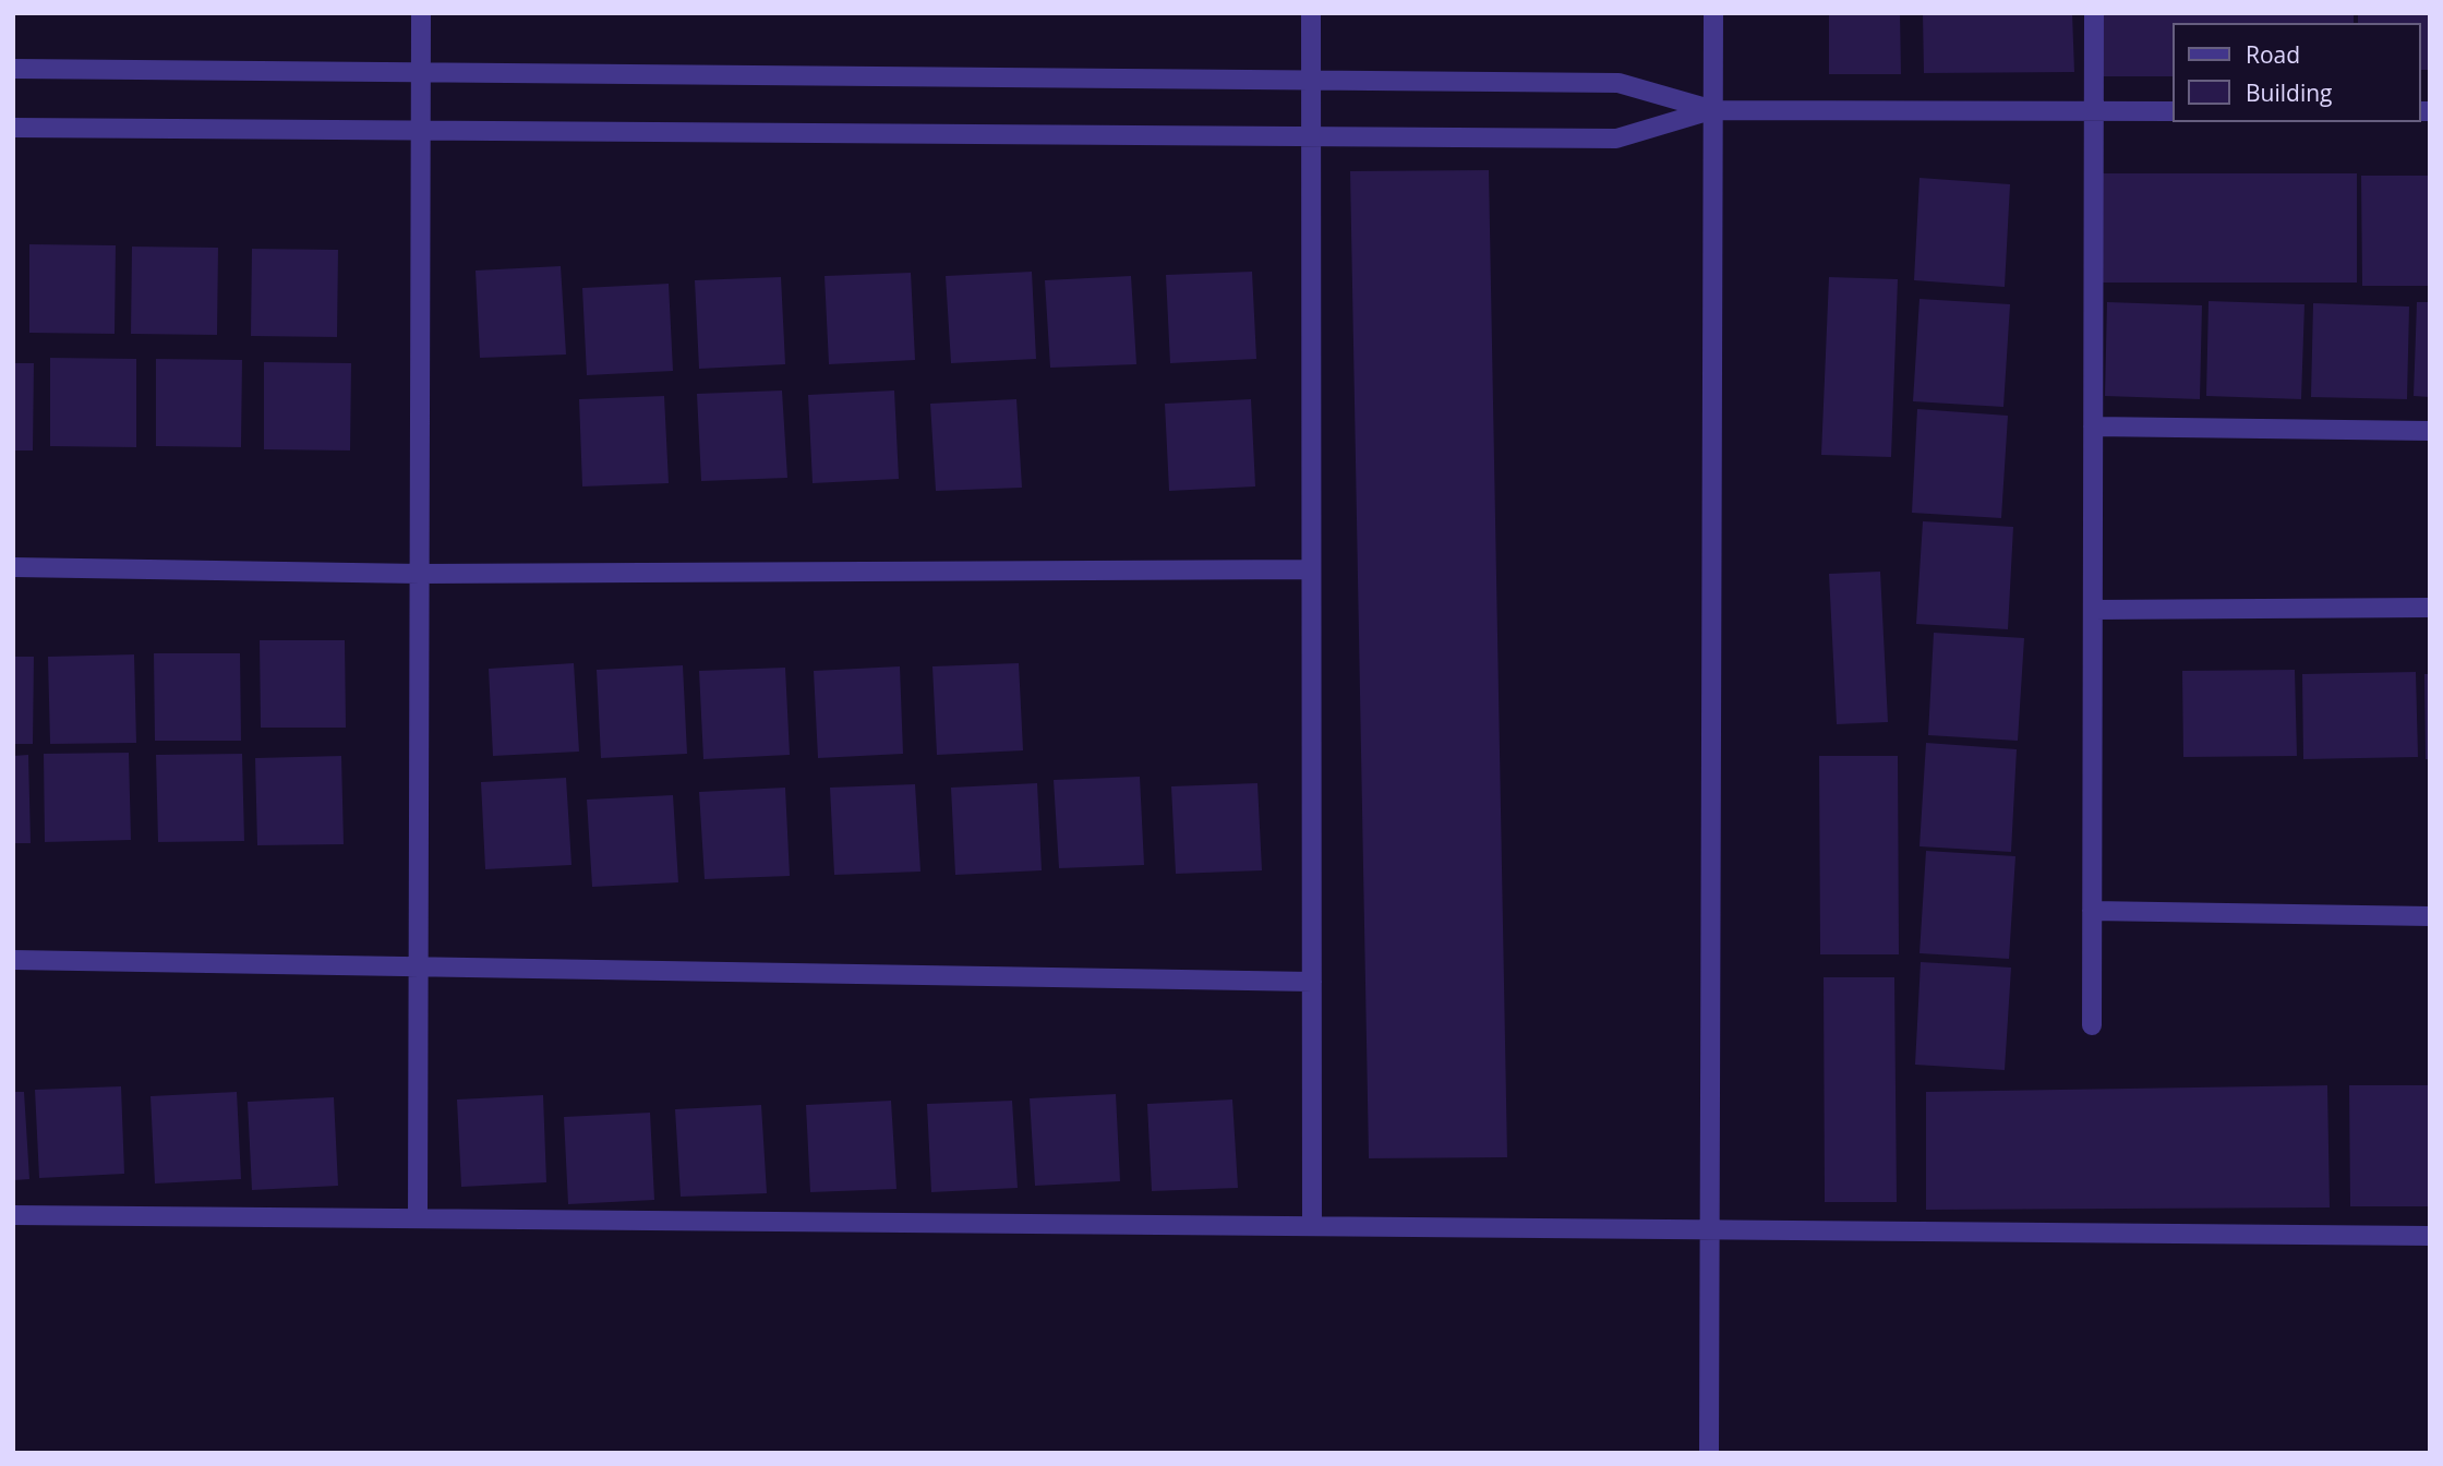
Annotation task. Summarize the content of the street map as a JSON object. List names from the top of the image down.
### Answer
{
  "legend": ["Road", "Building"]
}
